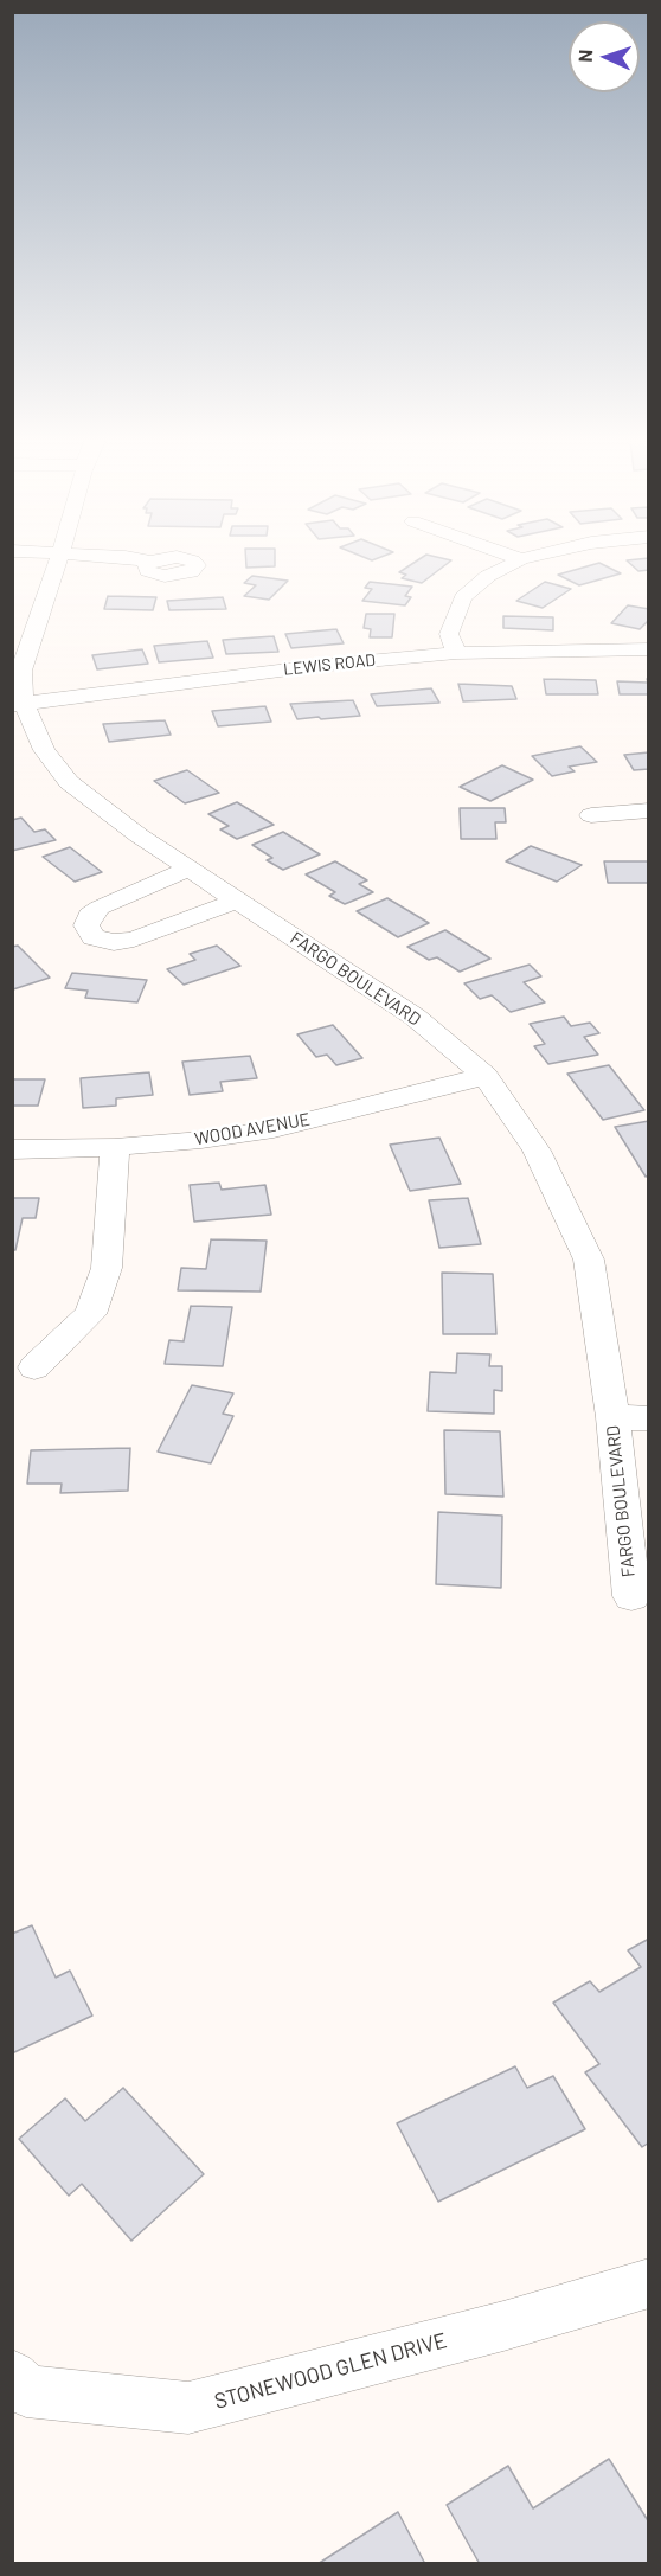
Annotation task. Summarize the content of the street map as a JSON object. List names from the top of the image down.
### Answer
{
  "streets": {
    "street": [
      "LEWIS ROAD",
      "FARGO BOULEVARD",
      "WOOD AVENUE",
      "STONEWOOD GLEN DRIVE"
    ]
  },
  "crossings": [
    ["LEWIS ROAD", "FARGO BOULEVARD"],
    ["FARGO BOULEVARD", "WOOD AVENUE"]
  ],
  "north": "left"
}
